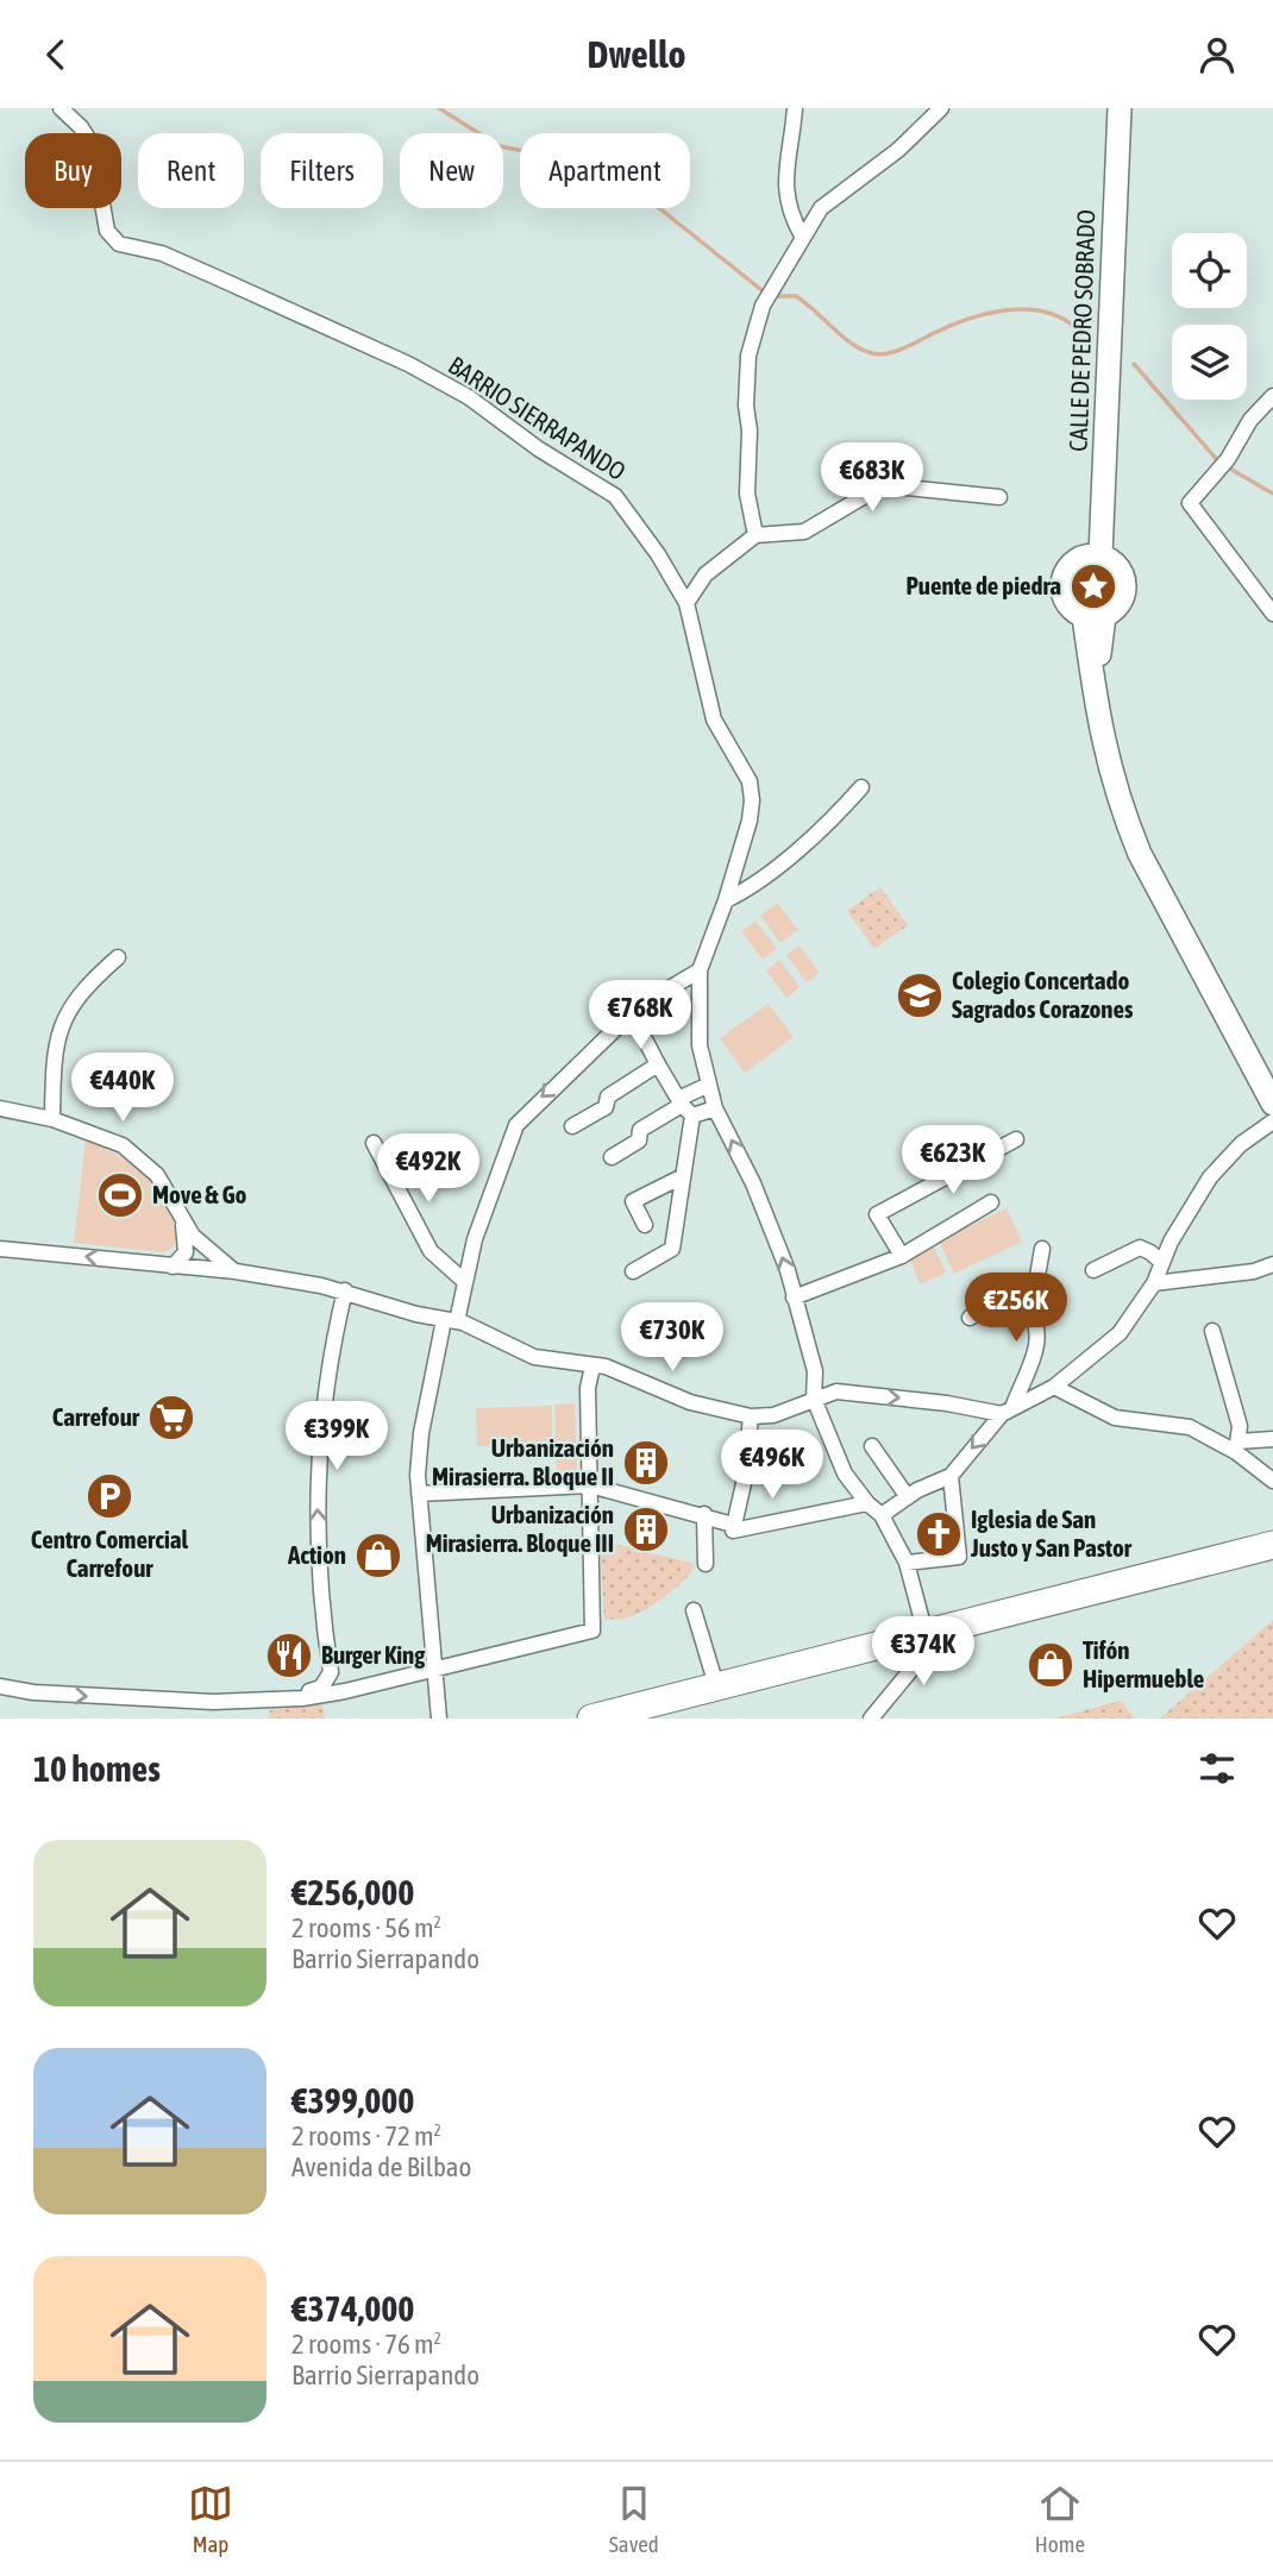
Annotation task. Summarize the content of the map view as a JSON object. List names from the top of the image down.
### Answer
{
  "streets": {
    "main road": ["CALLE DE PEDRO SOBRADO"],
    "street": ["BARRIO SIERRAPANDO"]
  },
  "places": {
    "place": ["Puente de piedra"],
    "school or university": ["Colegio Concertado Sagrados Corazones"],
    "sports": ["Move & Go"],
    "supermarket": ["Carrefour"],
    "building": ["Urbanización Mirasierra. Bloque II", "Urbanización Mirasierra. Bloque III"],
    "parking": ["Centro Comercial Carrefour"],
    "church": ["Iglesia de San Justo y San Pastor"],
    "shop": ["Action", "Tifón Hipermueble"],
    "restaurant": ["Burger King"]
  },
  "page": {
    "header": "Dwello",
    "chip": [
      "Buy",
      "Rent",
      "Filters",
      "New",
      "Apartment"
    ],
    "price": [
      "€683K",
      "€768K",
      "€440K",
      "€623K",
      "€492K",
      "€256K",
      "€730K",
      "€399K",
      "€496K",
      "€374K"
    ],
    "heading": "10 homes",
    "list": [
      {
        "name": "€256,000",
        "note": "2 rooms · 56 m² · Barrio Sierrapando"
      },
      {
        "name": "€399,000",
        "note": "2 rooms · 72 m² · Avenida de Bilbao"
      },
      {
        "name": "€374,000",
        "note": "2 rooms · 76 m² · Barrio Sierrapando"
      }
    ],
    "tabs": ["Map", "Saved", "Home"]
  }
}
